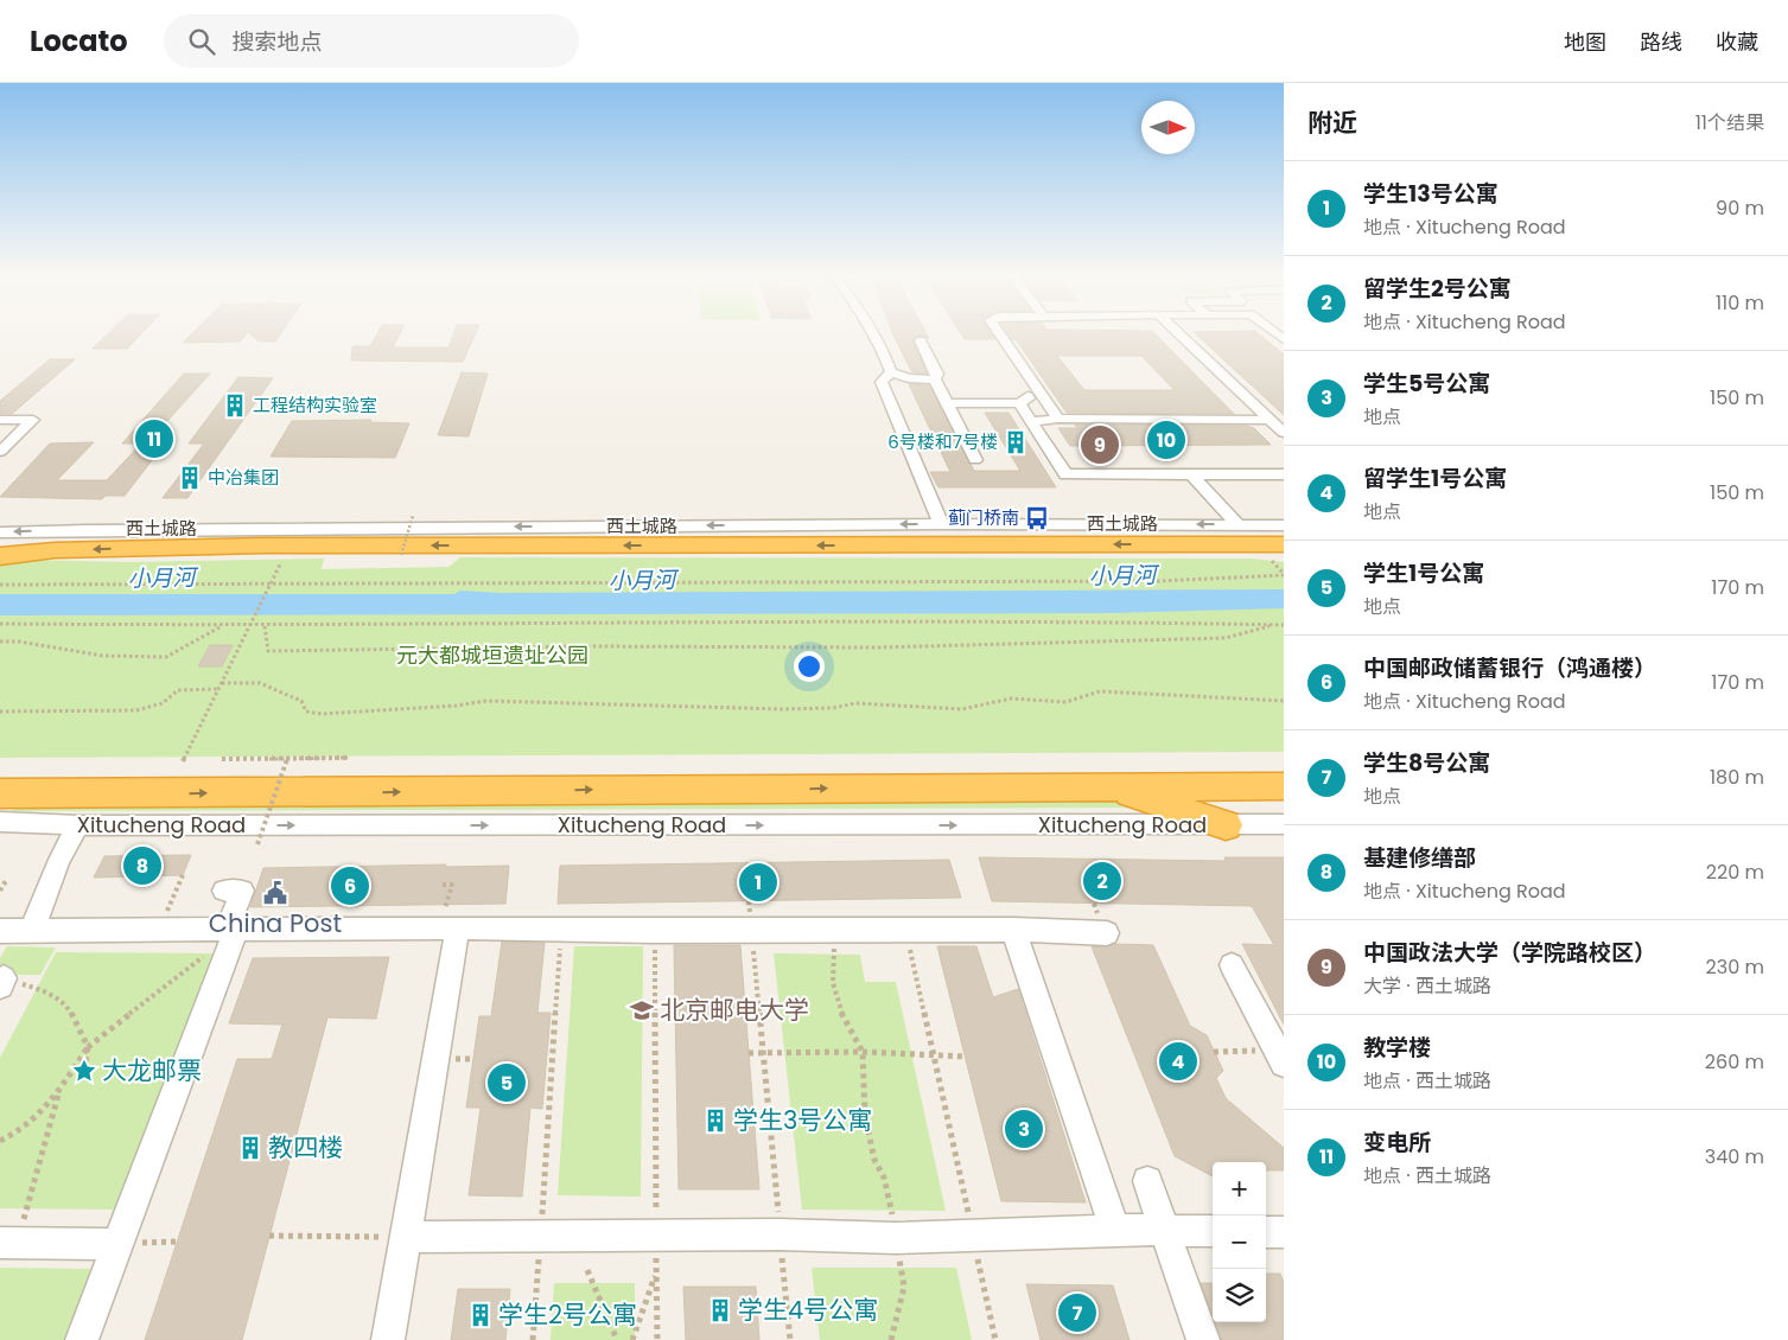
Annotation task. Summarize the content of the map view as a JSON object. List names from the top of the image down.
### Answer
{
  "streets": {
    "highway": ["Xitucheng Road"],
    "street": ["西土城路"]
  },
  "one_way": ["西土城路"],
  "water": ["小月河"],
  "parks": ["元大都城垣遗址公园"],
  "places": {
    "building": [
      "工程结构实验室",
      "6号楼和7号楼",
      "中冶集团",
      "学生3号公寓",
      "教四楼",
      "学生4号公寓",
      "学生2号公寓"
    ],
    "bus stop": ["蓟门桥南"],
    "public building": ["China Post"],
    "school or university": ["北京邮电大学"],
    "place": ["大龙邮票"]
  },
  "north": "right",
  "page": {
    "header": "Locato",
    "search": "搜索地点",
    "nav": ["地图", "路线", "收藏"],
    "heading": ["附近", "11个结果"],
    "list": [
      {
        "mark": "1",
        "name": "学生13号公寓",
        "note": "地点 · Xitucheng Road",
        "value": "90 m"
      },
      {
        "mark": "2",
        "name": "留学生2号公寓",
        "note": "地点 · Xitucheng Road",
        "value": "110 m"
      },
      {
        "mark": "3",
        "name": "学生5号公寓",
        "note": "地点",
        "value": "150 m"
      },
      {
        "mark": "4",
        "name": "留学生1号公寓",
        "note": "地点",
        "value": "150 m"
      },
      {
        "mark": "5",
        "name": "学生1号公寓",
        "note": "地点",
        "value": "170 m"
      },
      {
        "mark": "6",
        "name": "中国邮政储蓄银行（鸿通楼）",
        "note": "地点 · Xitucheng Road",
        "value": "170 m"
      },
      {
        "mark": "7",
        "name": "学生8号公寓",
        "note": "地点",
        "value": "180 m"
      },
      {
        "mark": "8",
        "name": "基建修缮部",
        "note": "地点 · Xitucheng Road",
        "value": "220 m"
      },
      {
        "mark": "9",
        "name": "中国政法大学（学院路校区）",
        "note": "大学 · 西土城路",
        "value": "230 m"
      },
      {
        "mark": "10",
        "name": "教学楼",
        "note": "地点 · 西土城路",
        "value": "260 m"
      },
      {
        "mark": "11",
        "name": "变电所",
        "note": "地点 · 西土城路",
        "value": "340 m"
      }
    ],
    "pins": [
      "11",
      "10",
      "9",
      "8",
      "2",
      "1",
      "6",
      "4",
      "5",
      "3",
      "7"
    ],
    "map_buttons": ["+", "−"]
  }
}
